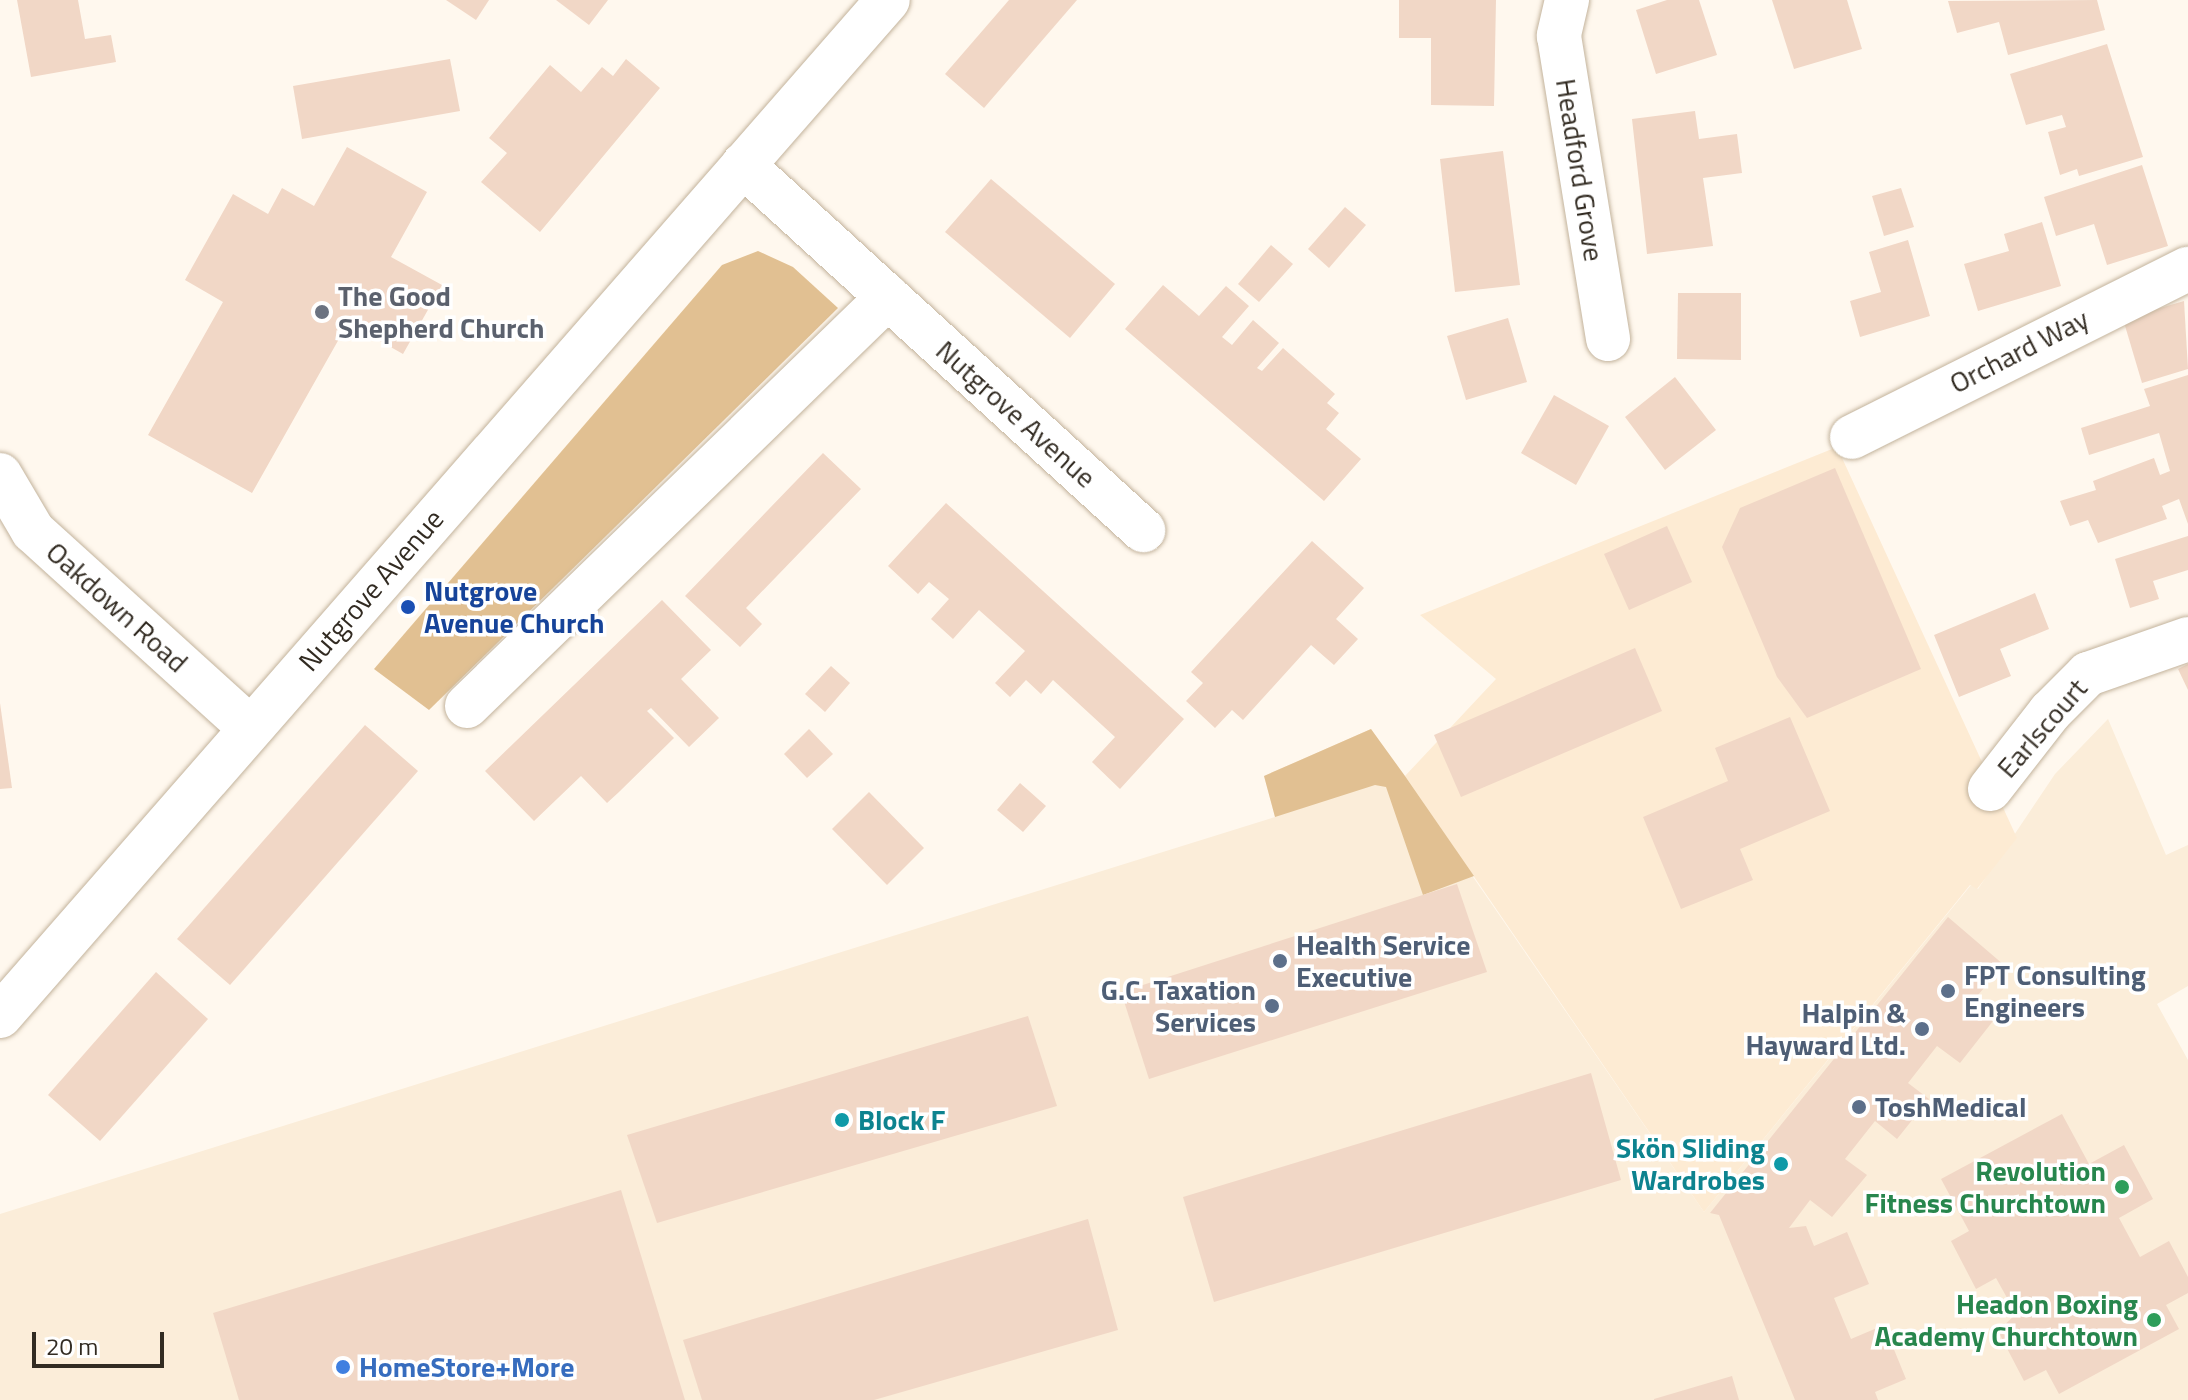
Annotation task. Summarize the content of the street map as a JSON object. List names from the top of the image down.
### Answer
{
  "streets": {
    "street": [
      "Headford Grove",
      "Orchard Way",
      "Nutgrove Avenue",
      "Oakdown Road",
      "Earlscourt"
    ]
  },
  "crossings": [
    ["Nutgrove Avenue", "Oakdown Road"]
  ],
  "places": [
    "The Good Shepherd Church",
    "Nutgrove Avenue Church",
    "Health Service Executive",
    "FPT Consulting Engineers",
    "G.C. Taxation Services",
    "Halpin & Hayward Ltd.",
    "ToshMedical",
    "Block F",
    "Skön Sliding Wardrobes",
    "Revolution Fitness Churchtown",
    "Headon Boxing Academy Churchtown",
    "HomeStore+More"
  ],
  "scale_bar": "20 m"
}
